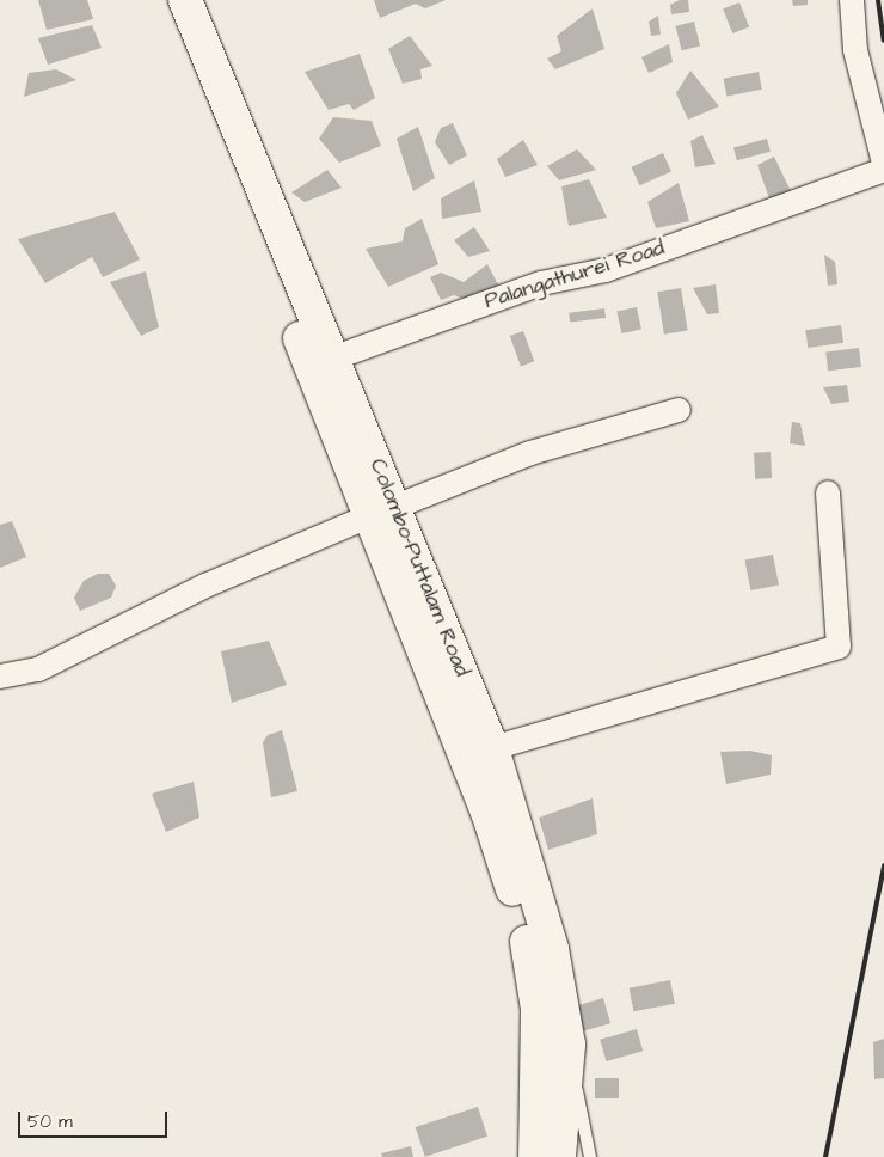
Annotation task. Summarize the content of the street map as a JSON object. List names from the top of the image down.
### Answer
{
  "streets": {
    "highway": ["Colombo-Puttalam Road"],
    "street": ["Palangathurei Road"]
  },
  "crossings": [
    ["Palangathurei Road", "Colombo-Puttalam Road"]
  ],
  "scale_bar": "50 m"
}
